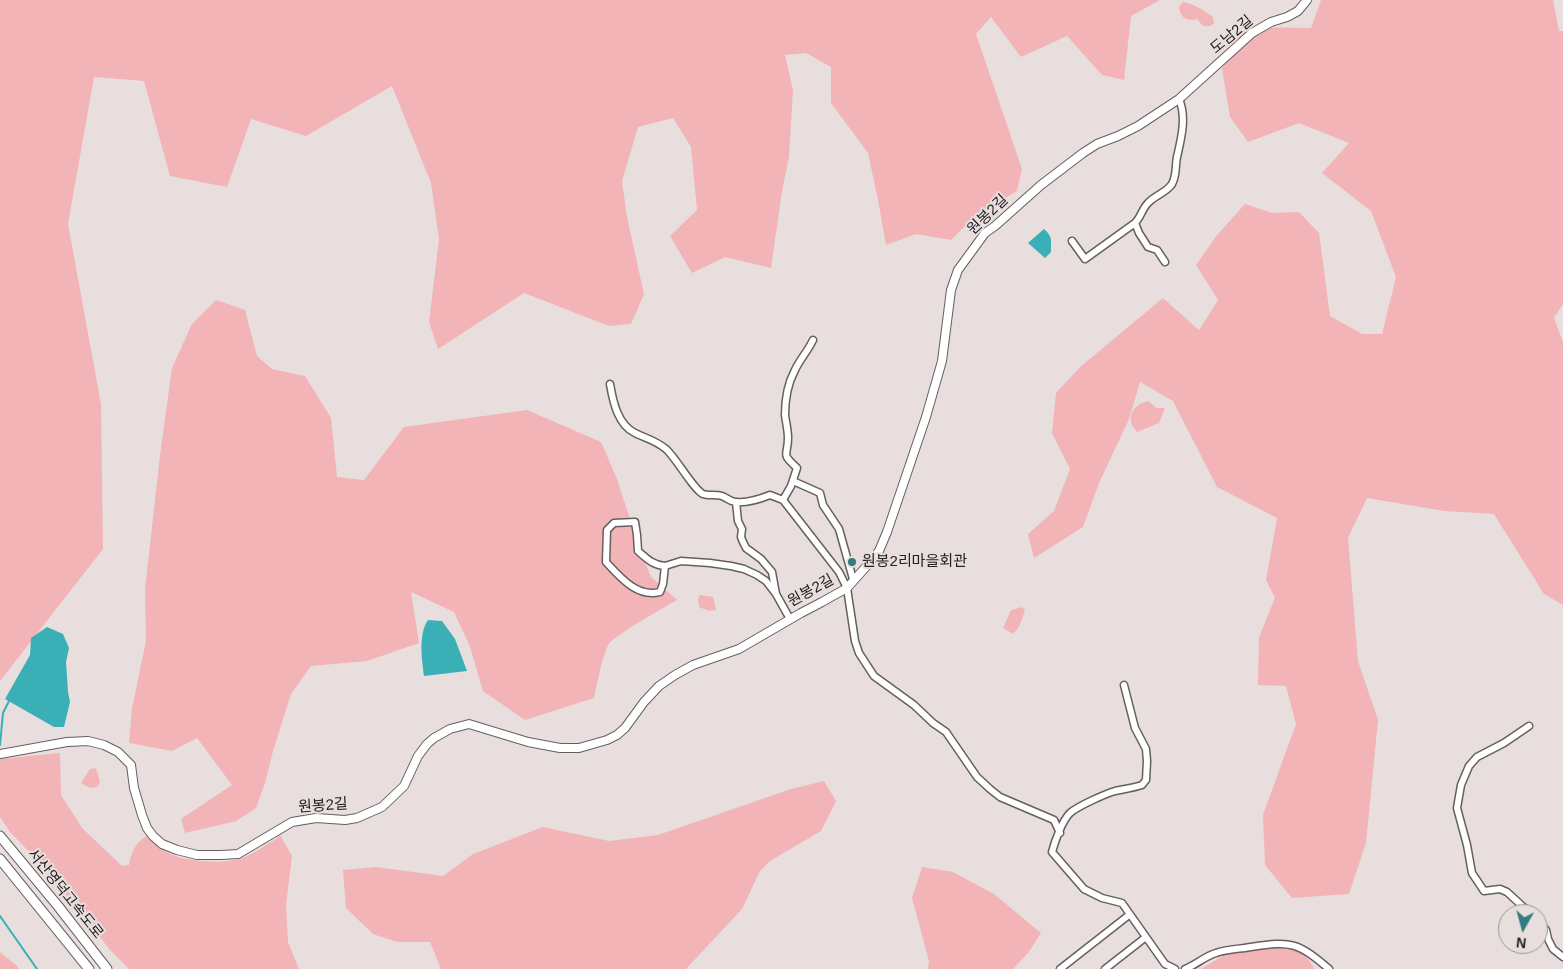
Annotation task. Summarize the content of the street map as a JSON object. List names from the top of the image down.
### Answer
{
  "streets": {
    "highway": ["서산영덕고속도로"],
    "main road": ["도남2길", "원봉2길"]
  },
  "crossings": [
    ["도남2길", "원봉2길"]
  ],
  "places": ["원봉2리마을회관"],
  "north": "bottom"
}
